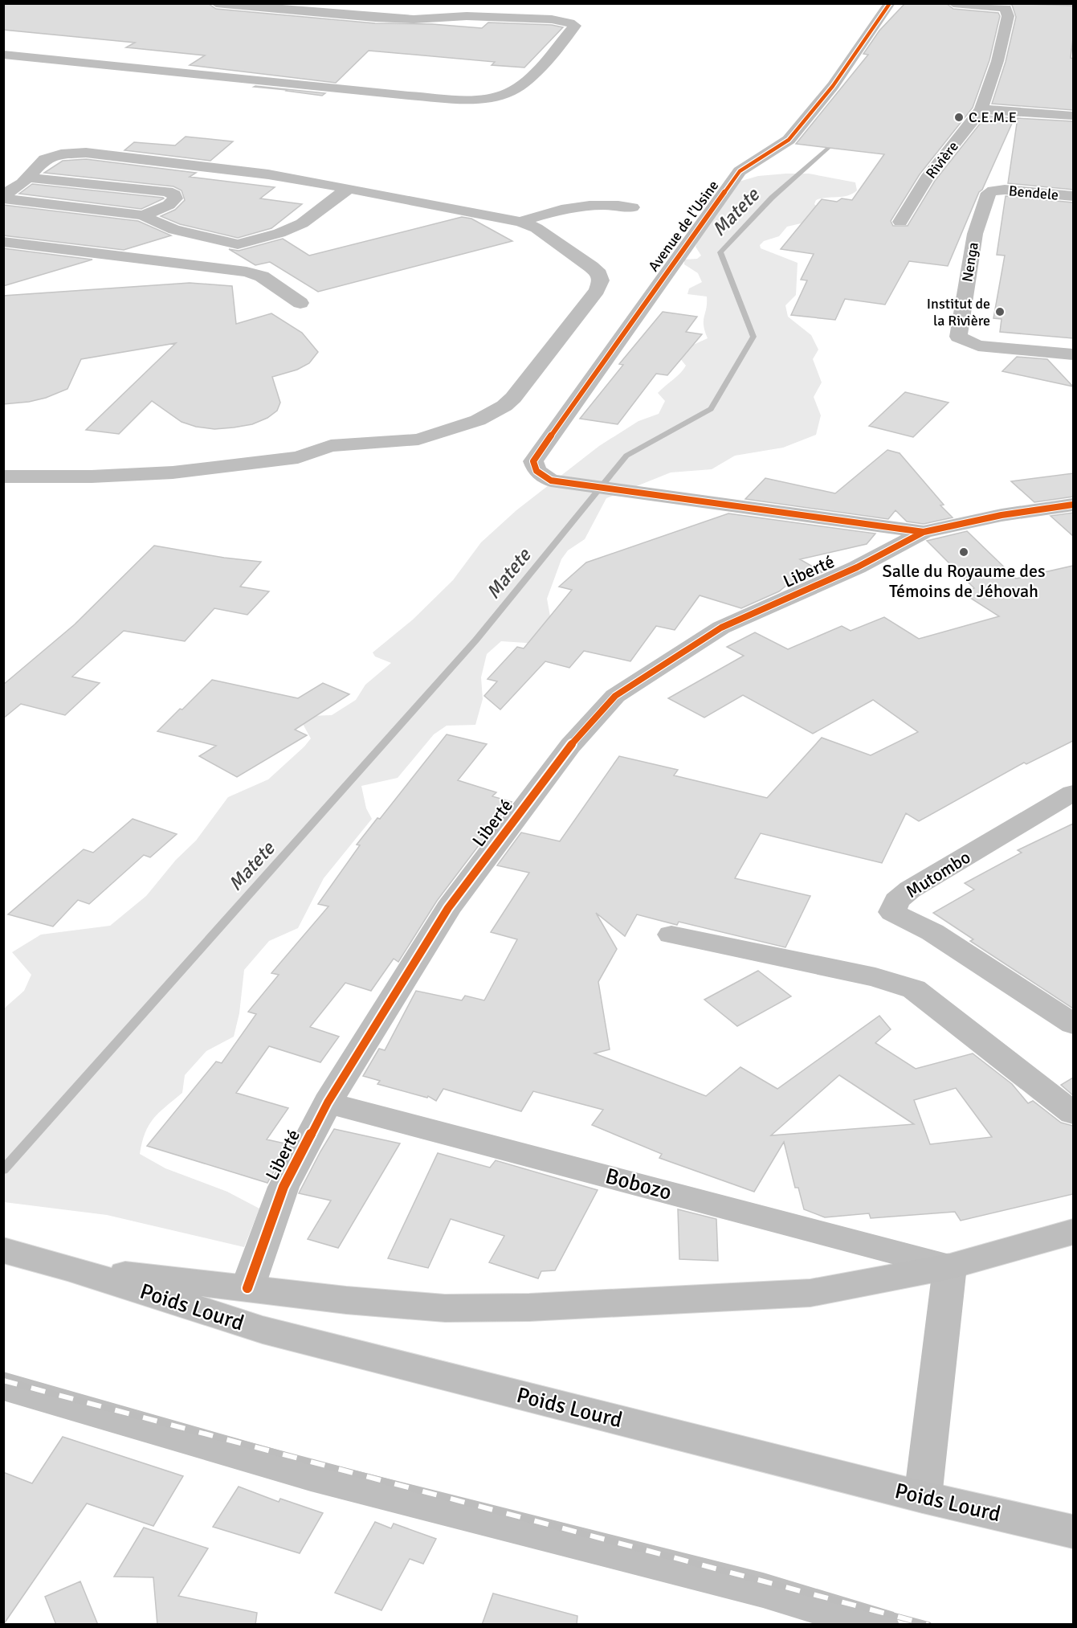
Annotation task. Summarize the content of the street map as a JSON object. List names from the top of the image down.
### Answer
{
  "streets": {
    "main road": ["Poids Lourd"],
    "street": [
      "Rivière",
      "Bendele",
      "Avenue de l'Usine",
      "Nenga",
      "Liberté",
      "Mutombo",
      "Bobozo"
    ]
  },
  "crossings": [
    ["Bendele", "Nenga"],
    ["Avenue de l'Usine", "Liberté"],
    ["Liberté", "Bobozo"],
    ["Liberté", "Poids Lourd"],
    ["Bobozo", "Poids Lourd"]
  ],
  "water": ["Matete"],
  "places": ["C.E.M.E", "Institut de la Rivière", "Salle du Royaume des Témoins de Jéhovah"]
}
